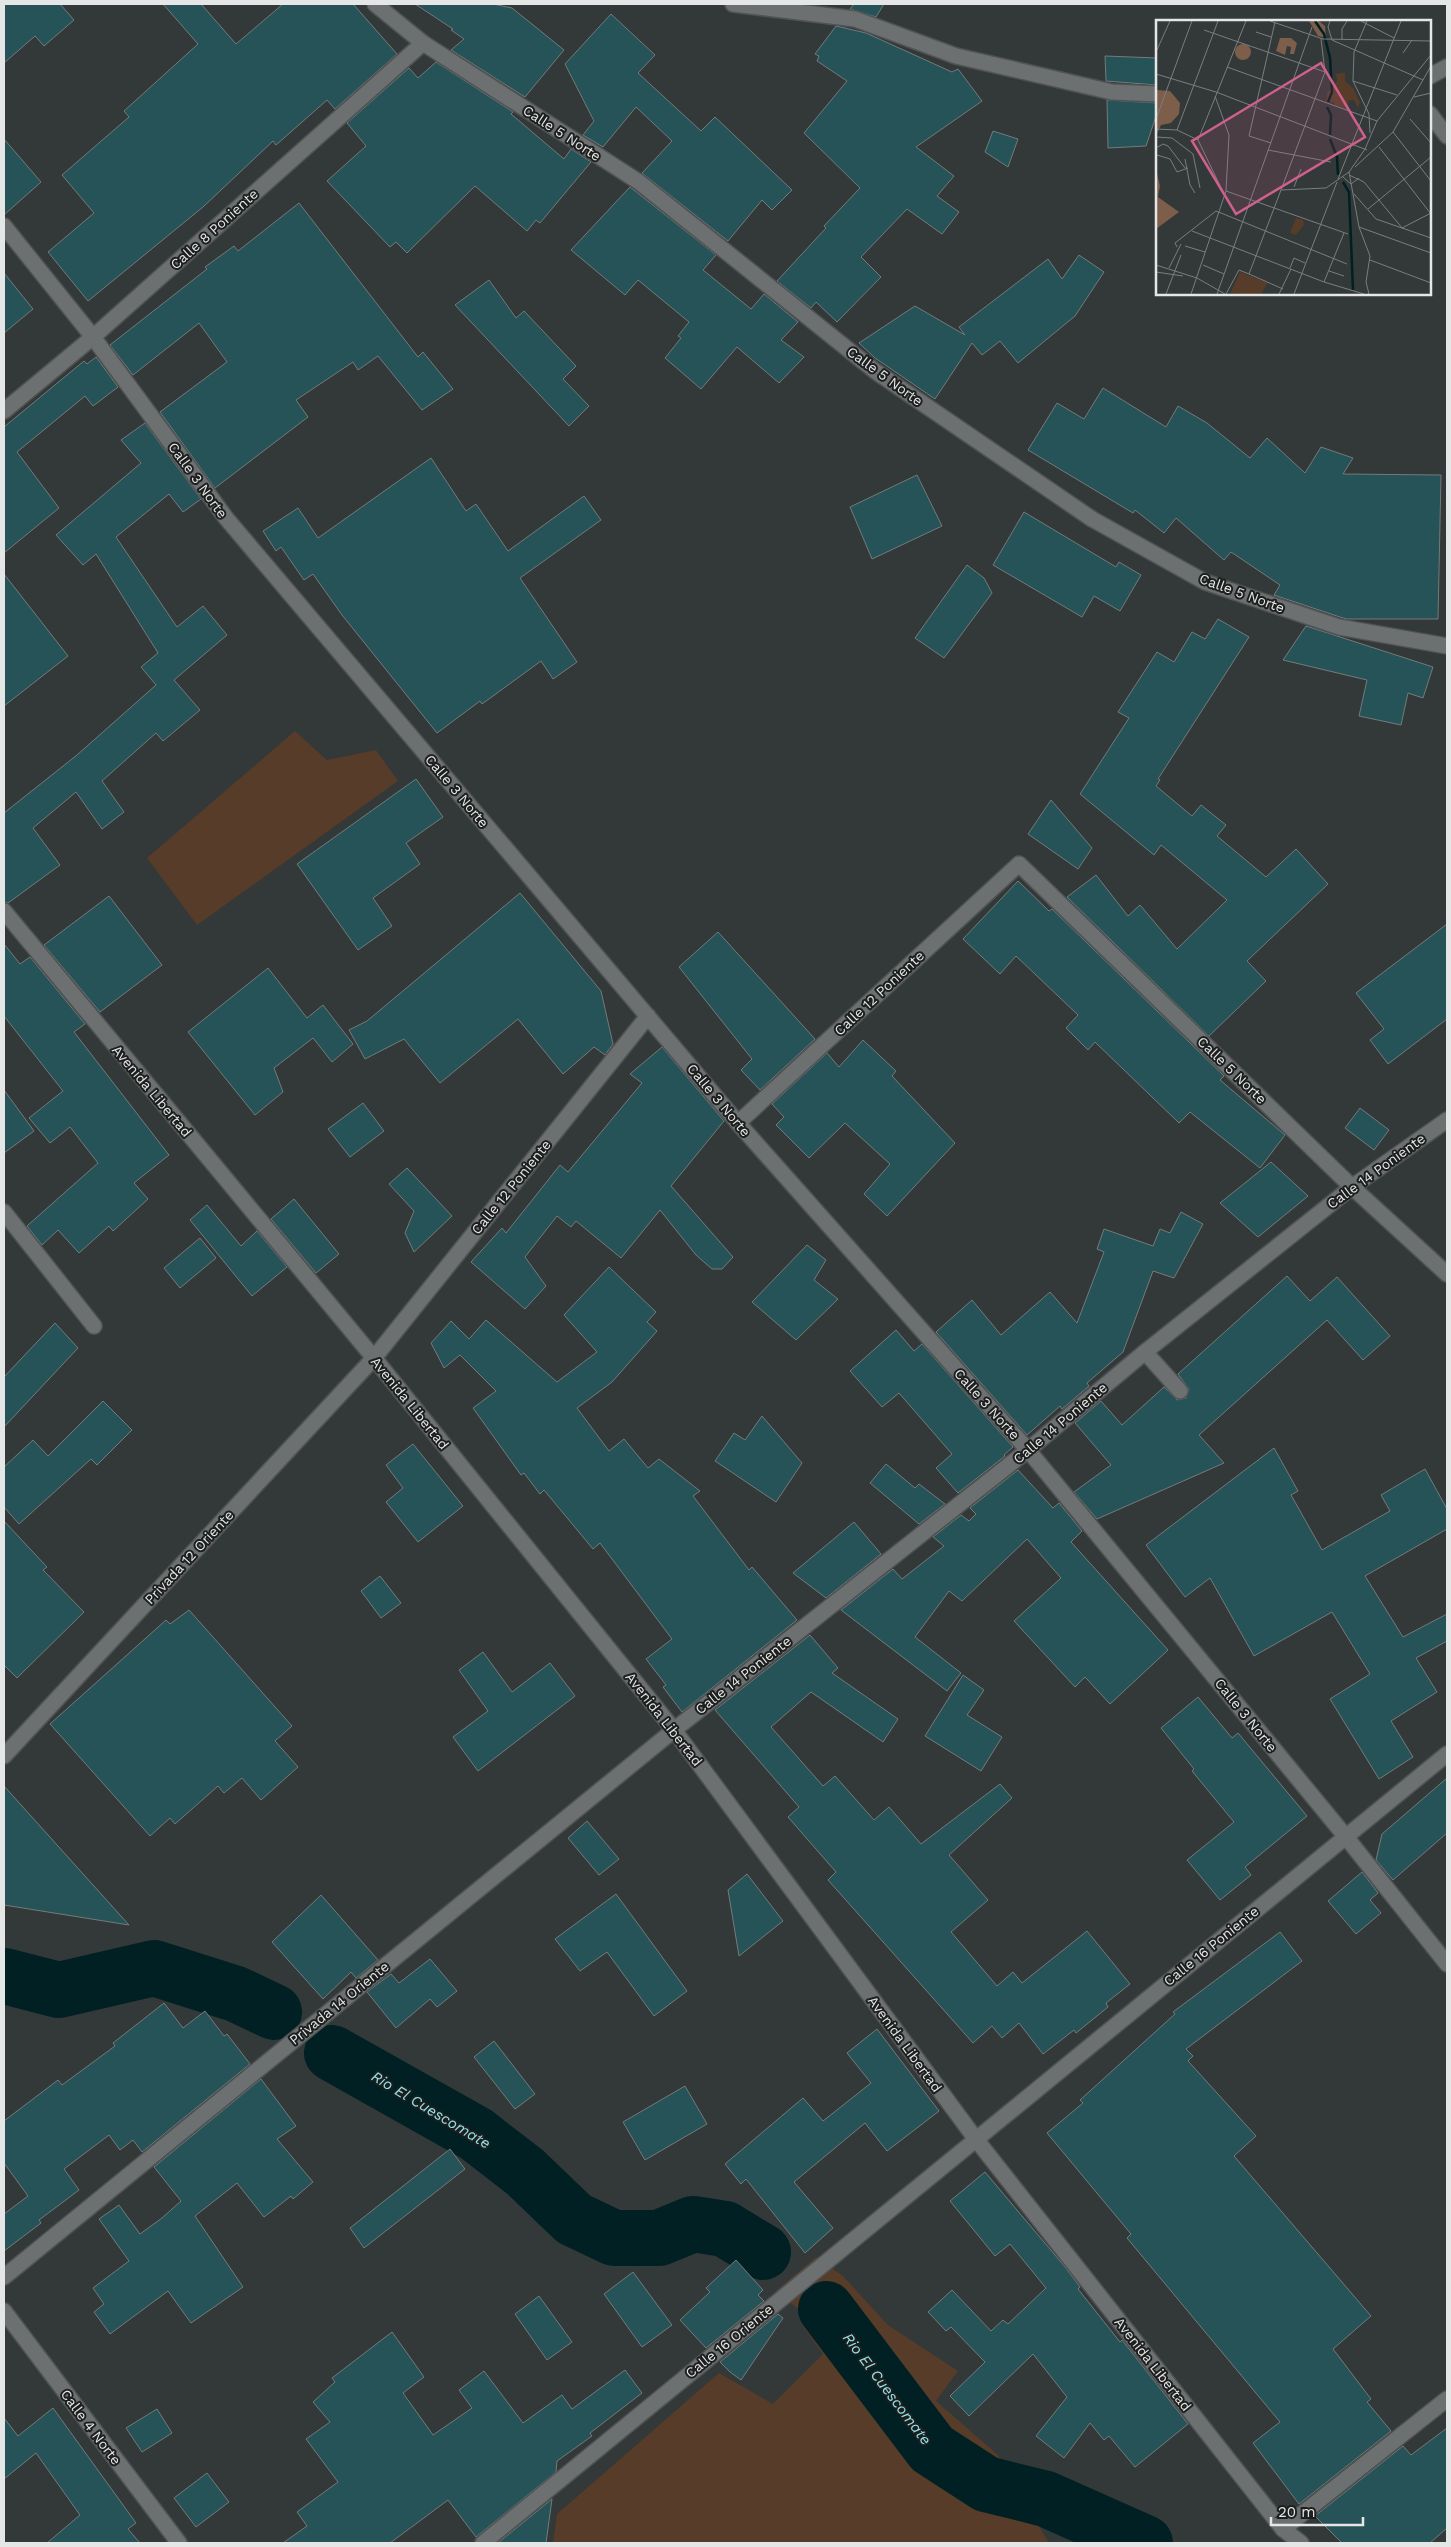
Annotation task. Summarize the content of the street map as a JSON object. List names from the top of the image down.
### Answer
{
  "streets": {
    "street": [
      "Calle 5 Norte",
      "Calle 8 Poniente",
      "Calle 3 Norte",
      "Calle 12 Poniente",
      "Avenida Libertad",
      "Calle 14 Poniente",
      "Privada 12 Oriente",
      "Calle 16 Poniente",
      "Privada 14 Oriente",
      "Calle 16 Oriente",
      "Calle 4 Norte"
    ]
  },
  "crossings": [
    ["Calle 5 Norte", "Calle 8 Poniente"],
    ["Calle 5 Norte", "Calle 12 Poniente"],
    ["Calle 5 Norte", "Calle 14 Poniente"],
    ["Calle 8 Poniente", "Calle 3 Norte"],
    ["Calle 3 Norte", "Calle 12 Poniente"],
    ["Calle 3 Norte", "Calle 14 Poniente"],
    ["Calle 3 Norte", "Calle 16 Poniente"],
    ["Calle 12 Poniente", "Avenida Libertad"],
    ["Calle 12 Poniente", "Privada 12 Oriente"],
    ["Avenida Libertad", "Calle 14 Poniente"],
    ["Avenida Libertad", "Privada 12 Oriente"],
    ["Avenida Libertad", "Calle 16 Poniente"],
    ["Avenida Libertad", "Privada 14 Oriente"],
    ["Avenida Libertad", "Calle 16 Oriente"],
    ["Calle 14 Poniente", "Privada 14 Oriente"],
    ["Calle 16 Poniente", "Calle 16 Oriente"]
  ],
  "water": ["Rio El Cuescomate"],
  "scale_bar": "20 m"
}
